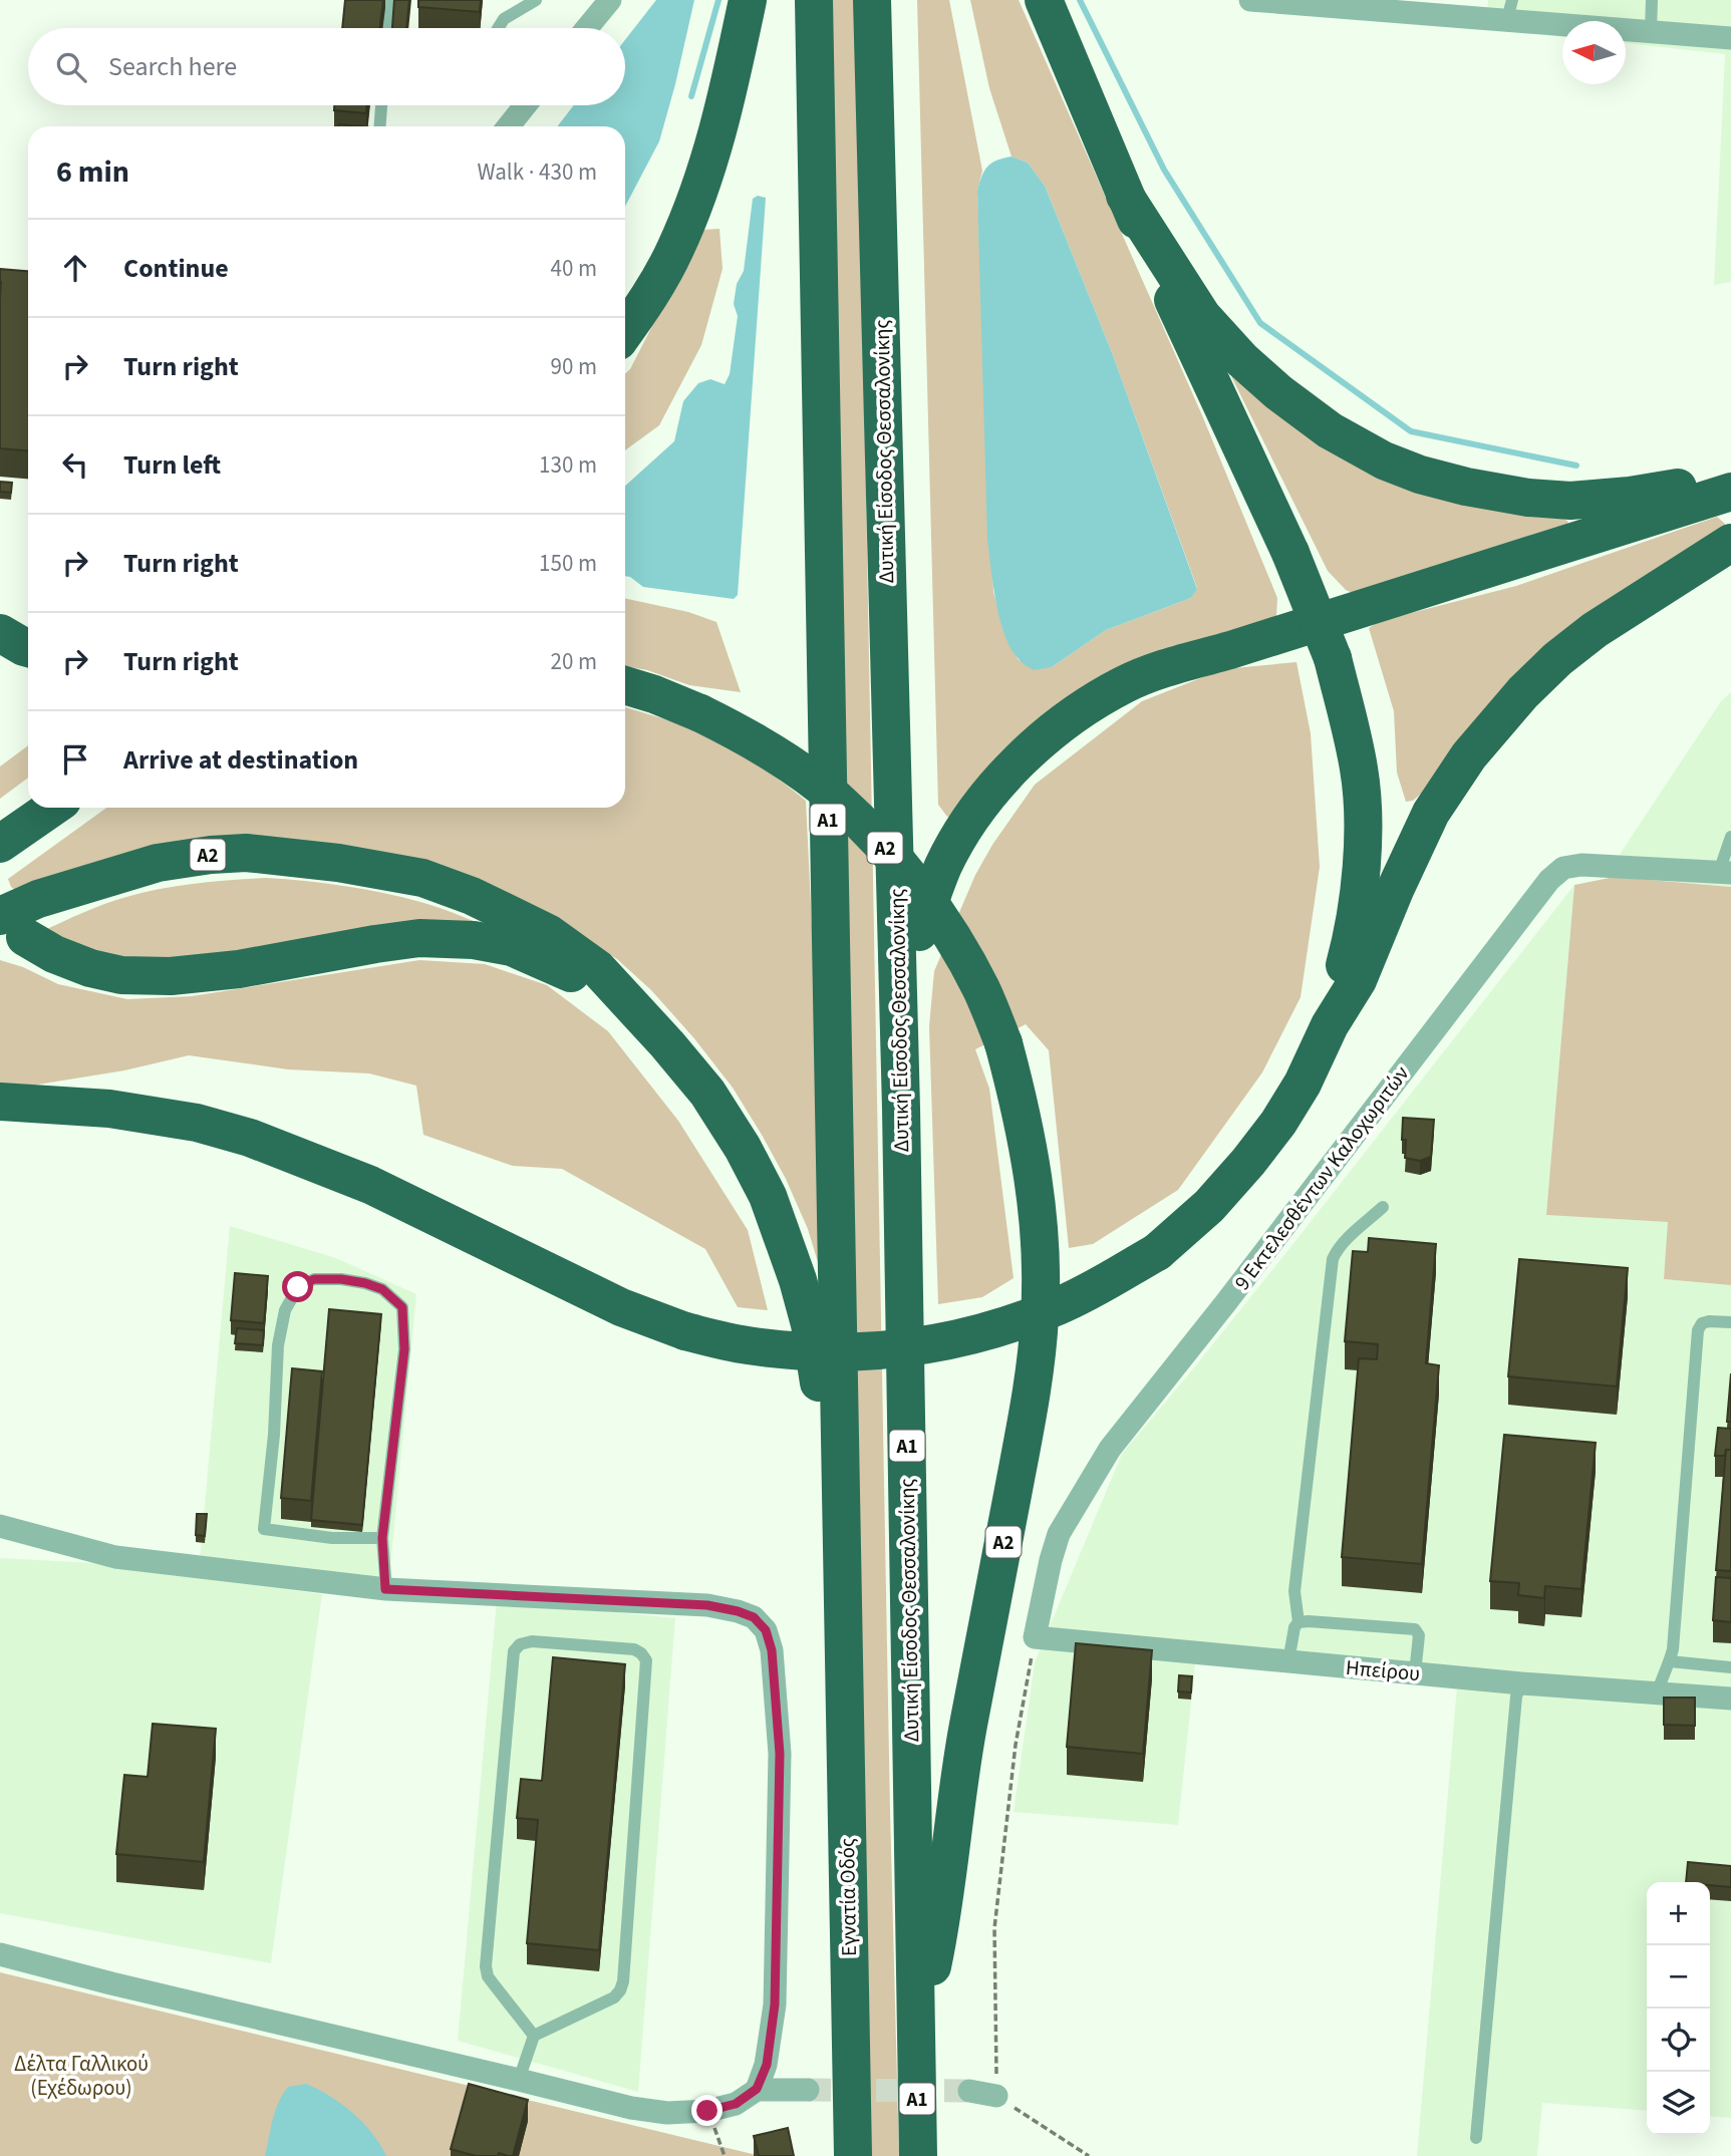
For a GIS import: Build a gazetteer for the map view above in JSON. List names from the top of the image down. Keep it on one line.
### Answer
{"streets":{"highway":["Δυτική Είσοδος Θεσσαλονίκης","Α1","Α2","Εγνατία Οδός"],"street":["9 Εκτελεσθέντων Καλοχωριτών","Ηπείρου"]},"crossings":[["Δυτική Είσοδος Θεσσαλονίκης","Α1"],["Δυτική Είσοδος Θεσσαλονίκης","Α2"],["Α1","Α2"],["Α1","Εγνατία Οδός"],["Α2","Εγνατία Οδός"],["9 Εκτελεσθέντων Καλοχωριτών","Ηπείρου"]],"parks":["Δέλτα Γαλλικού (Εχέδωρου)"],"north":"left","page":{"search":"Search here","heading":["6 min","Walk · 430 m"],"list":[["Continue","40 m"],["Turn right","90 m"],["Turn left","130 m"],["Turn right","150 m"],["Turn right","20 m"],"Arrive at destination"],"map_buttons":["+","−"]}}
